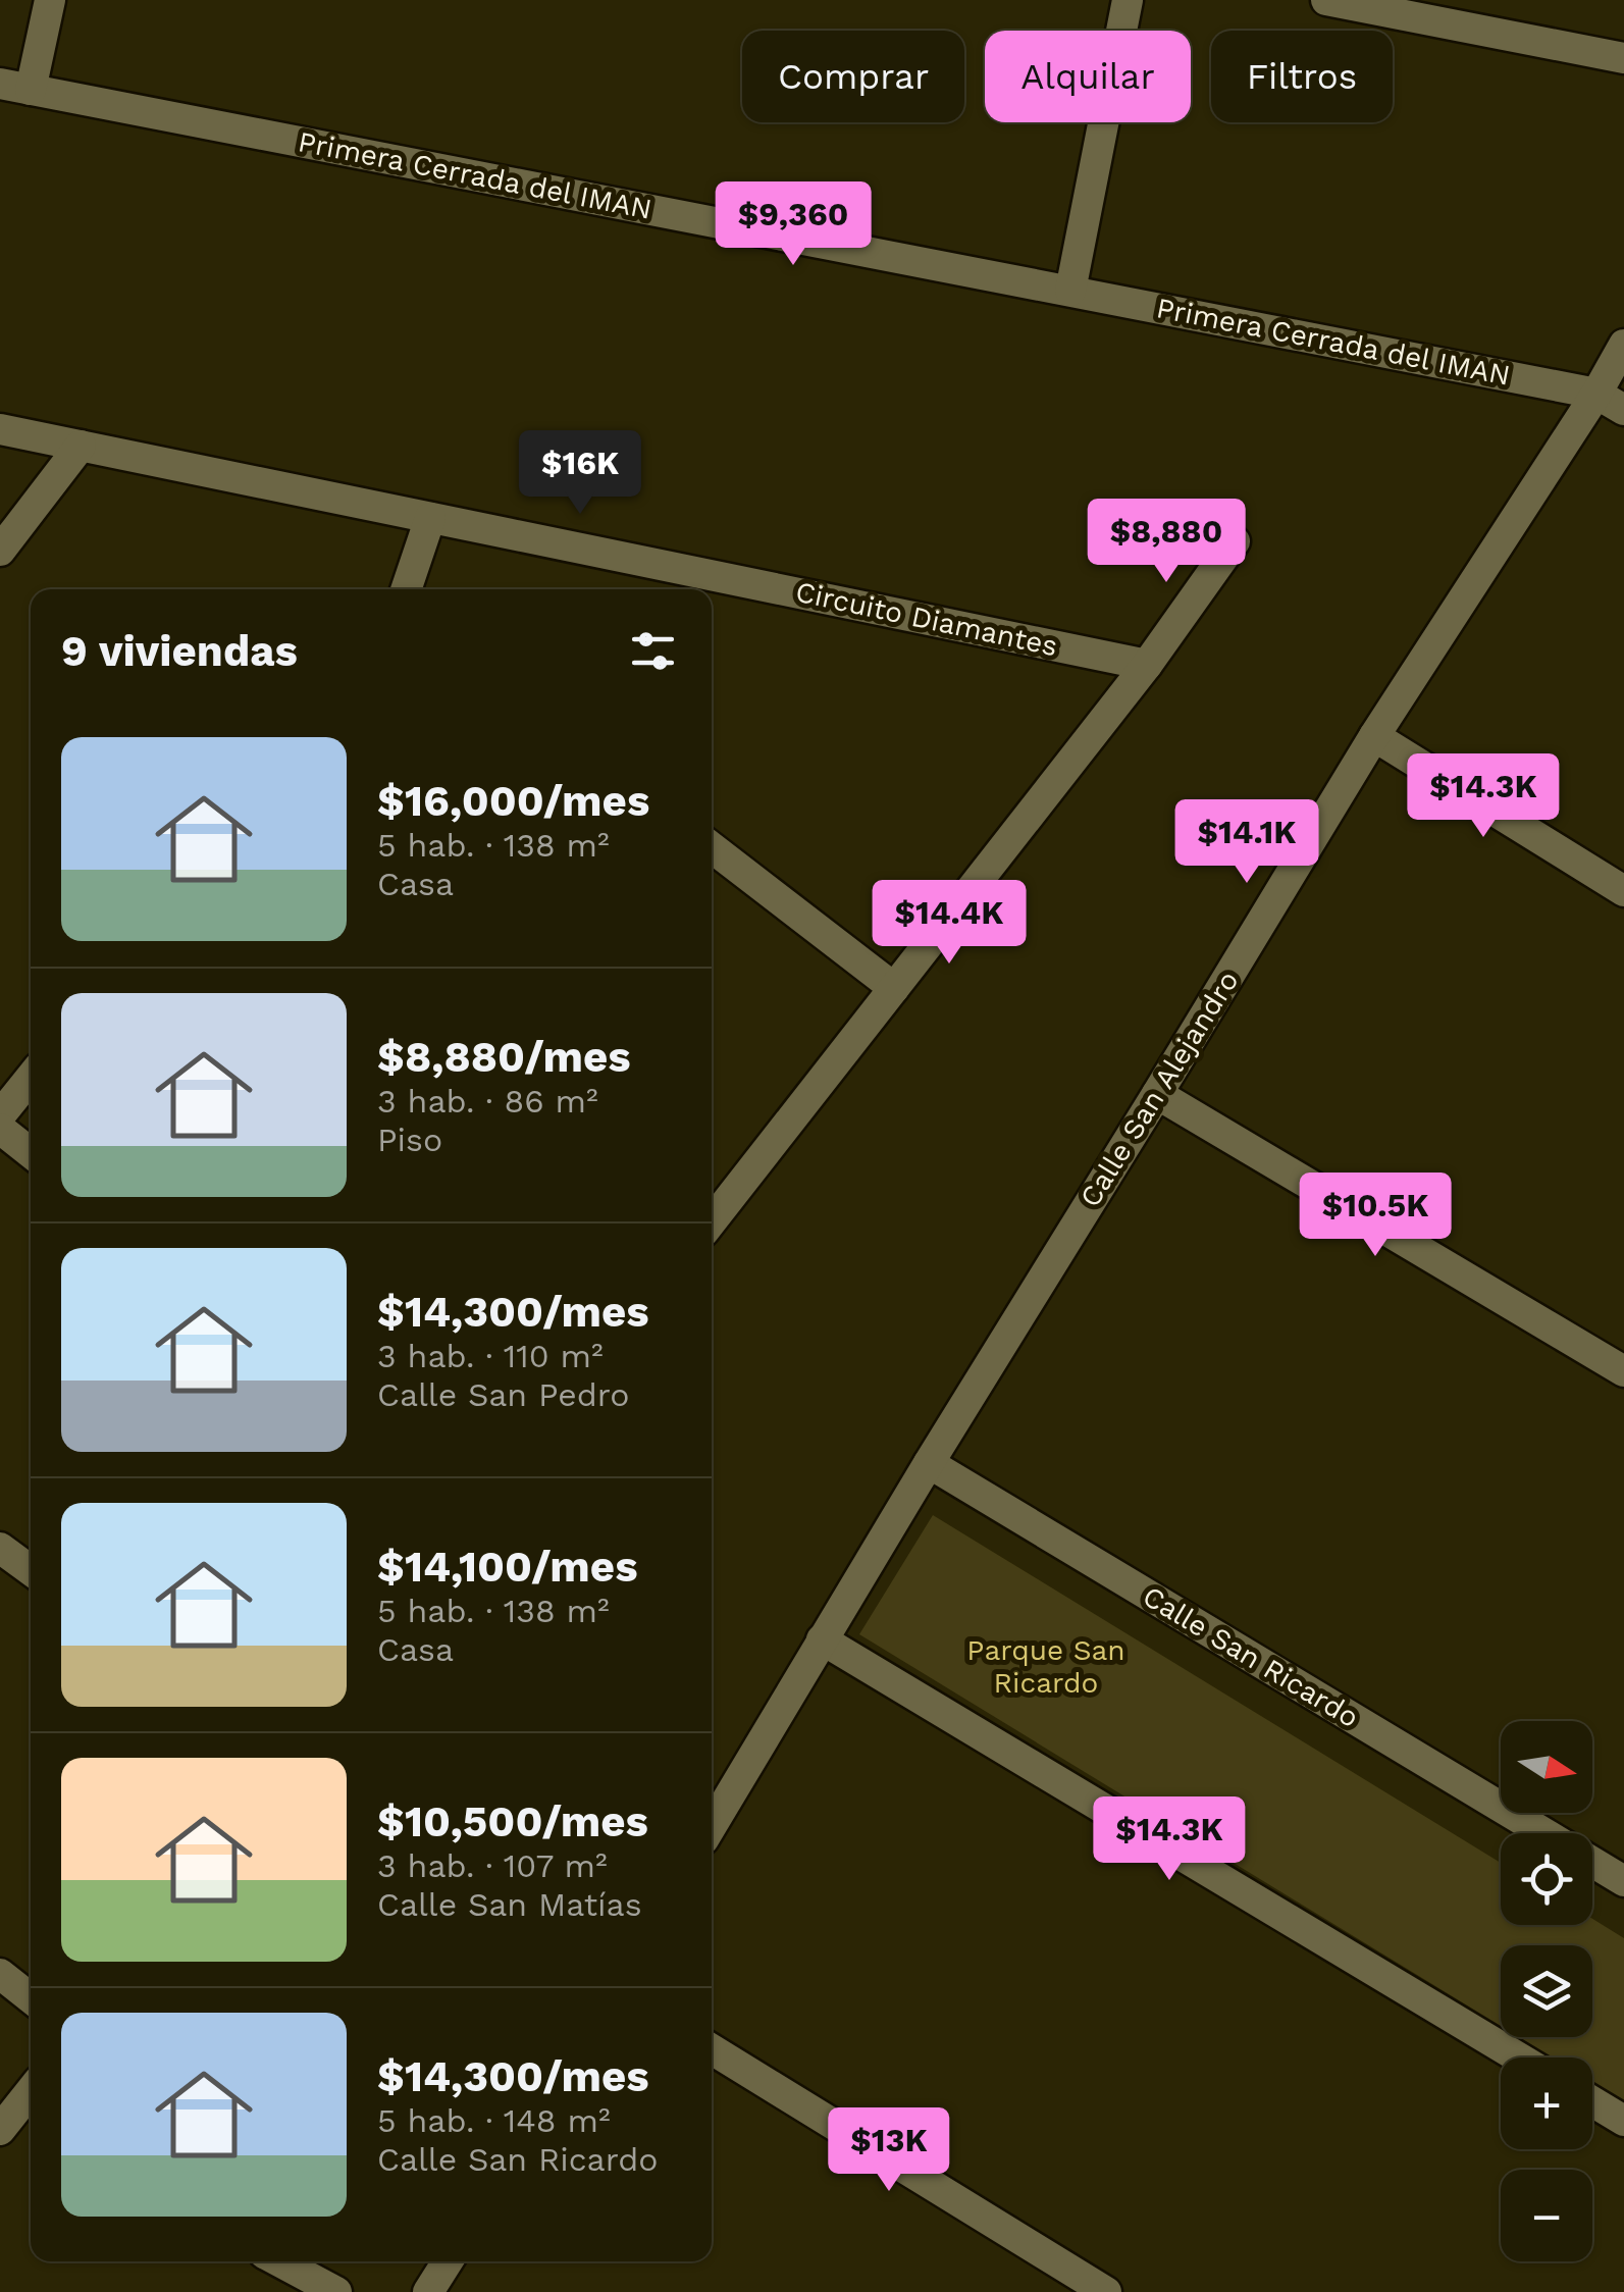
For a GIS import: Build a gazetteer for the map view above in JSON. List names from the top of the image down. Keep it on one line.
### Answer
{"streets":{"street":["Primera Cerrada del IMAN","Circuito Diamantes","Calle San Alejandro","Calle San Ricardo"]},"crossings":[["Primera Cerrada del IMAN","Calle San Alejandro"],["Calle San Alejandro","Calle San Ricardo"]],"parks":["Parque San Ricardo"],"north":"right","page":{"chip":["Comprar","Alquilar","Filtros"],"price":["$9,360","$16K","$8,880","$14.3K","$14.1K","$14.4K","$10.5K","$14.3K","$13K"],"heading":"9 viviendas","list":[{"name":"$16,000/mes","note":"5 hab. · 138 m² · Casa"},{"name":"$8,880/mes","note":"3 hab. · 86 m² · Piso"},{"name":"$14,300/mes","note":"3 hab. · 110 m² · Calle San Pedro"},{"name":"$14,100/mes","note":"5 hab. · 138 m² · Casa"},{"name":"$10,500/mes","note":"3 hab. · 107 m² · Calle San Matías"},{"name":"$14,300/mes","note":"5 hab. · 148 m² · Calle San Ricardo"}],"map_buttons":["+","−"]}}
